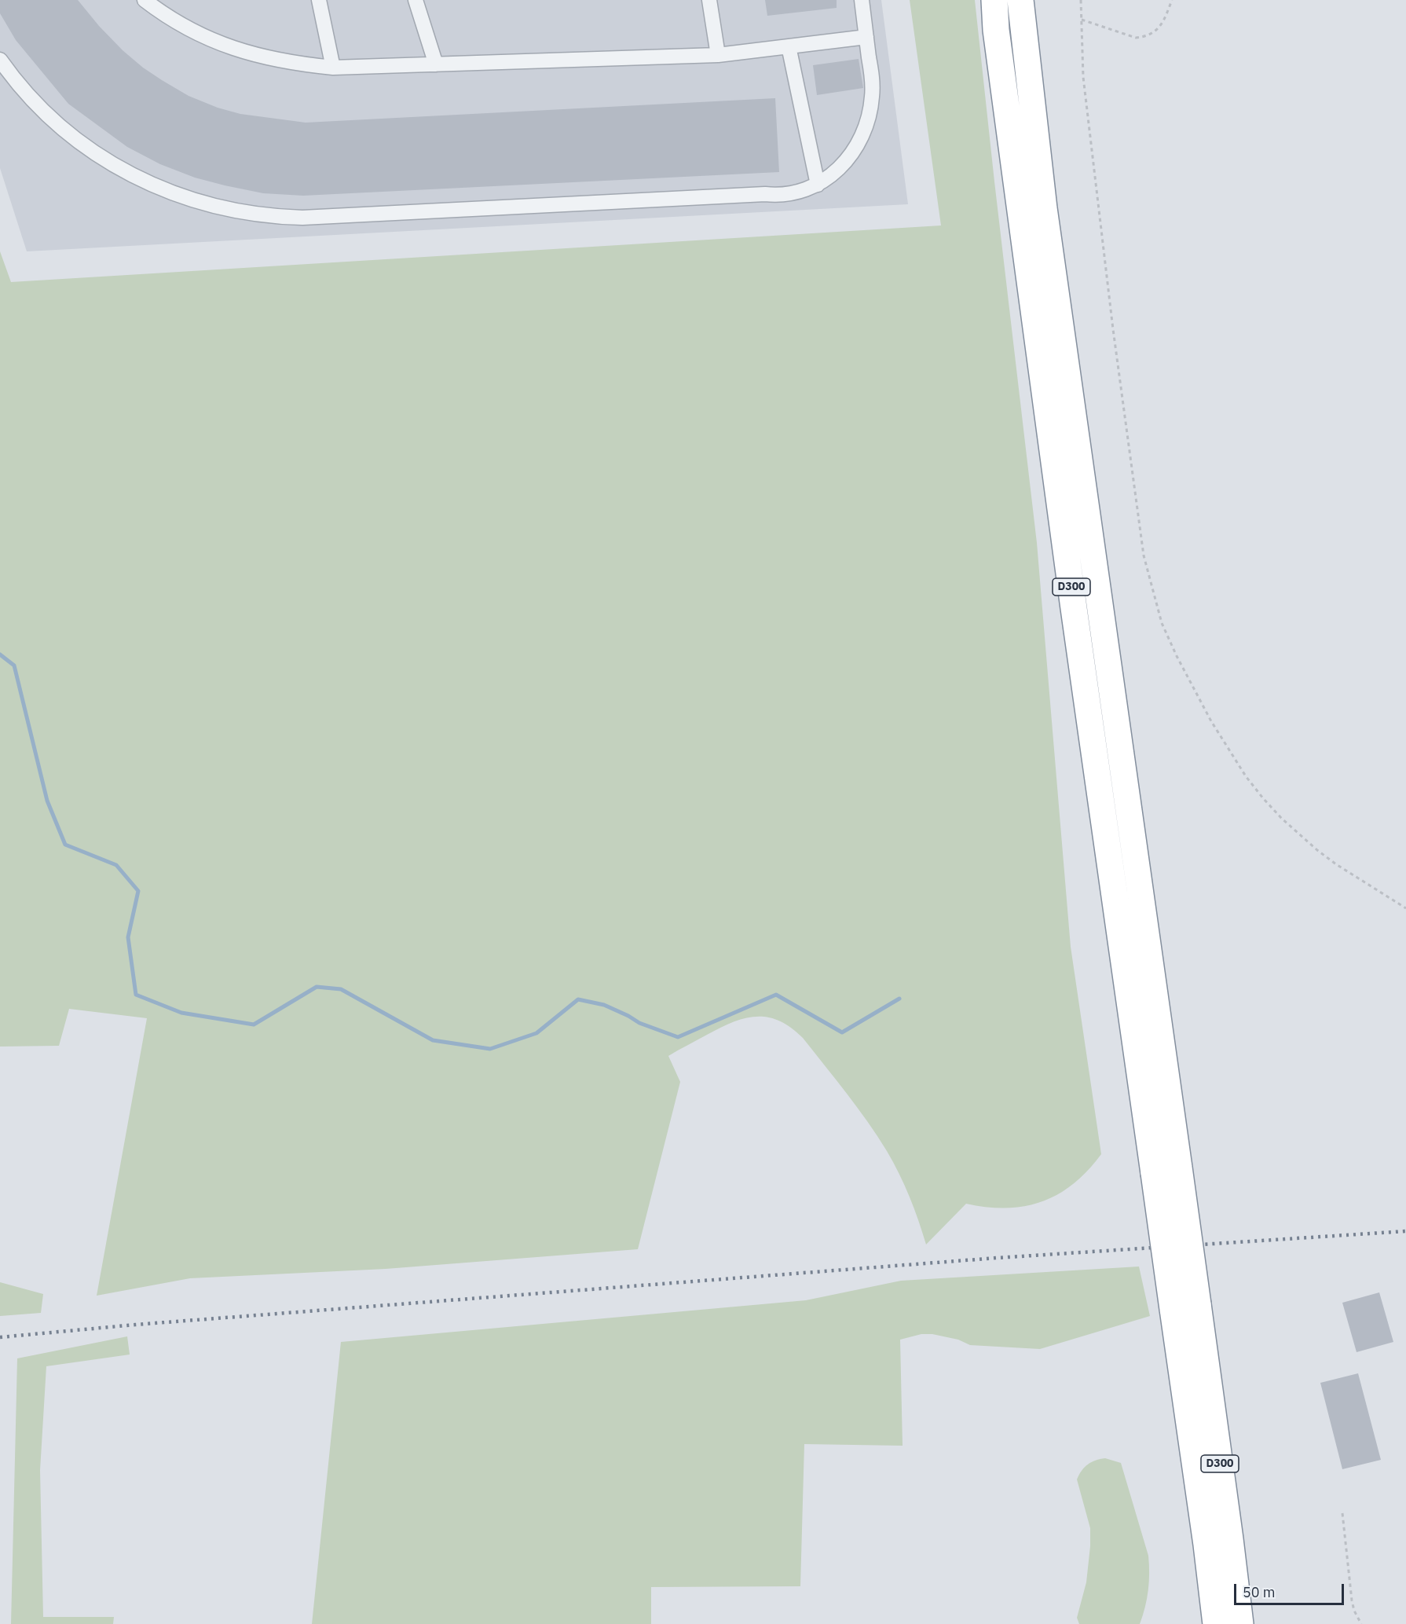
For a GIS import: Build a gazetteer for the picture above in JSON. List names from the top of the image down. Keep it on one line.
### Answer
{"streets":{"highway":["D300"]},"scale_bar":"50 m"}
